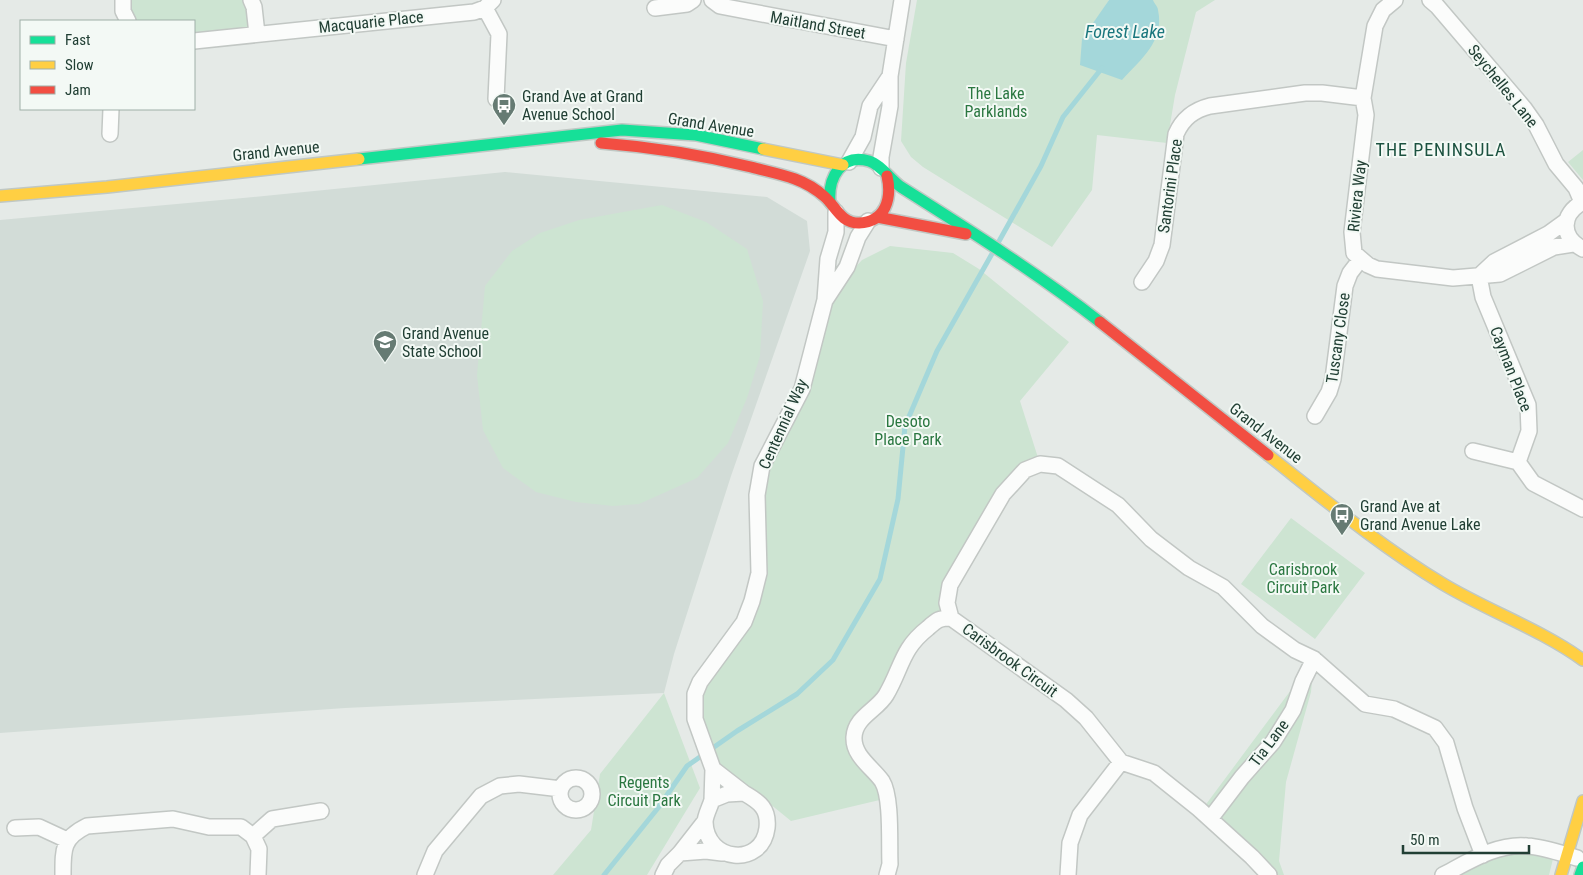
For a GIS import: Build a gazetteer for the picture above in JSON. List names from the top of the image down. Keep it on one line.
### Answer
{"streets":{"street":["Macquarie Place","Maitland Street","Seychelles Lane","Grand Avenue","Santorini Place","Riviera Way","Tuscany Close","Cayman Place","Centennial Way","Carisbrook Circuit","Tia Lane"]},"crossings":[["Grand Avenue","Centennial Way"],["Santorini Place","Riviera Way"],["Riviera Way","Tuscany Close"],["Carisbrook Circuit","Tia Lane"]],"districts":["THE PENINSULA"],"water":["Forest Lake"],"parks":["The Lake Parklands","Desoto Place Park","Carisbrook Circuit Park","Regents Circuit Park"],"places":{"bus stop":["Grand Ave at Grand Avenue School","Grand Ave at Grand Avenue Lake"],"school or university":["Grand Avenue State School"]},"legend":["Fast","Slow","Jam"],"scale_bar":"50 m"}
